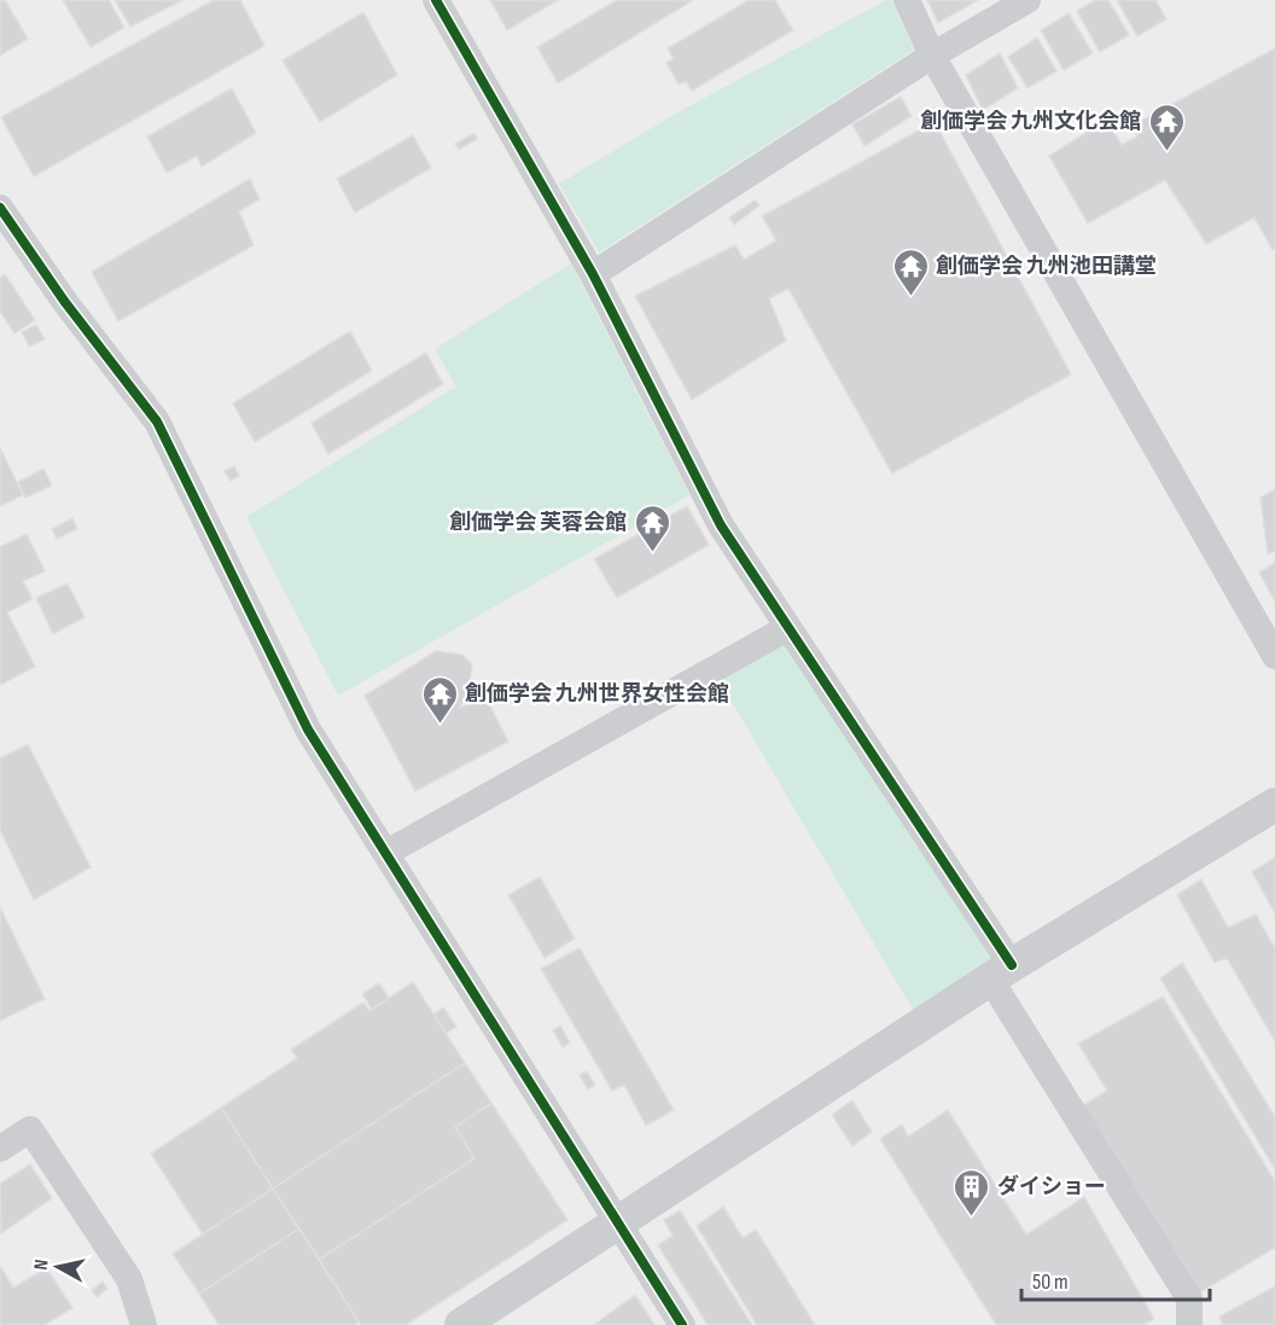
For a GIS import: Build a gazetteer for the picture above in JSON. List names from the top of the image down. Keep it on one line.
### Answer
{"places":{"temple":["創価学会 九州文化会館","創価学会 九州池田講堂","創価学会 芙蓉会館","創価学会 九州世界女性会館"],"building":["ダイショー"]},"scale_bar":"50 m","north":"left"}
